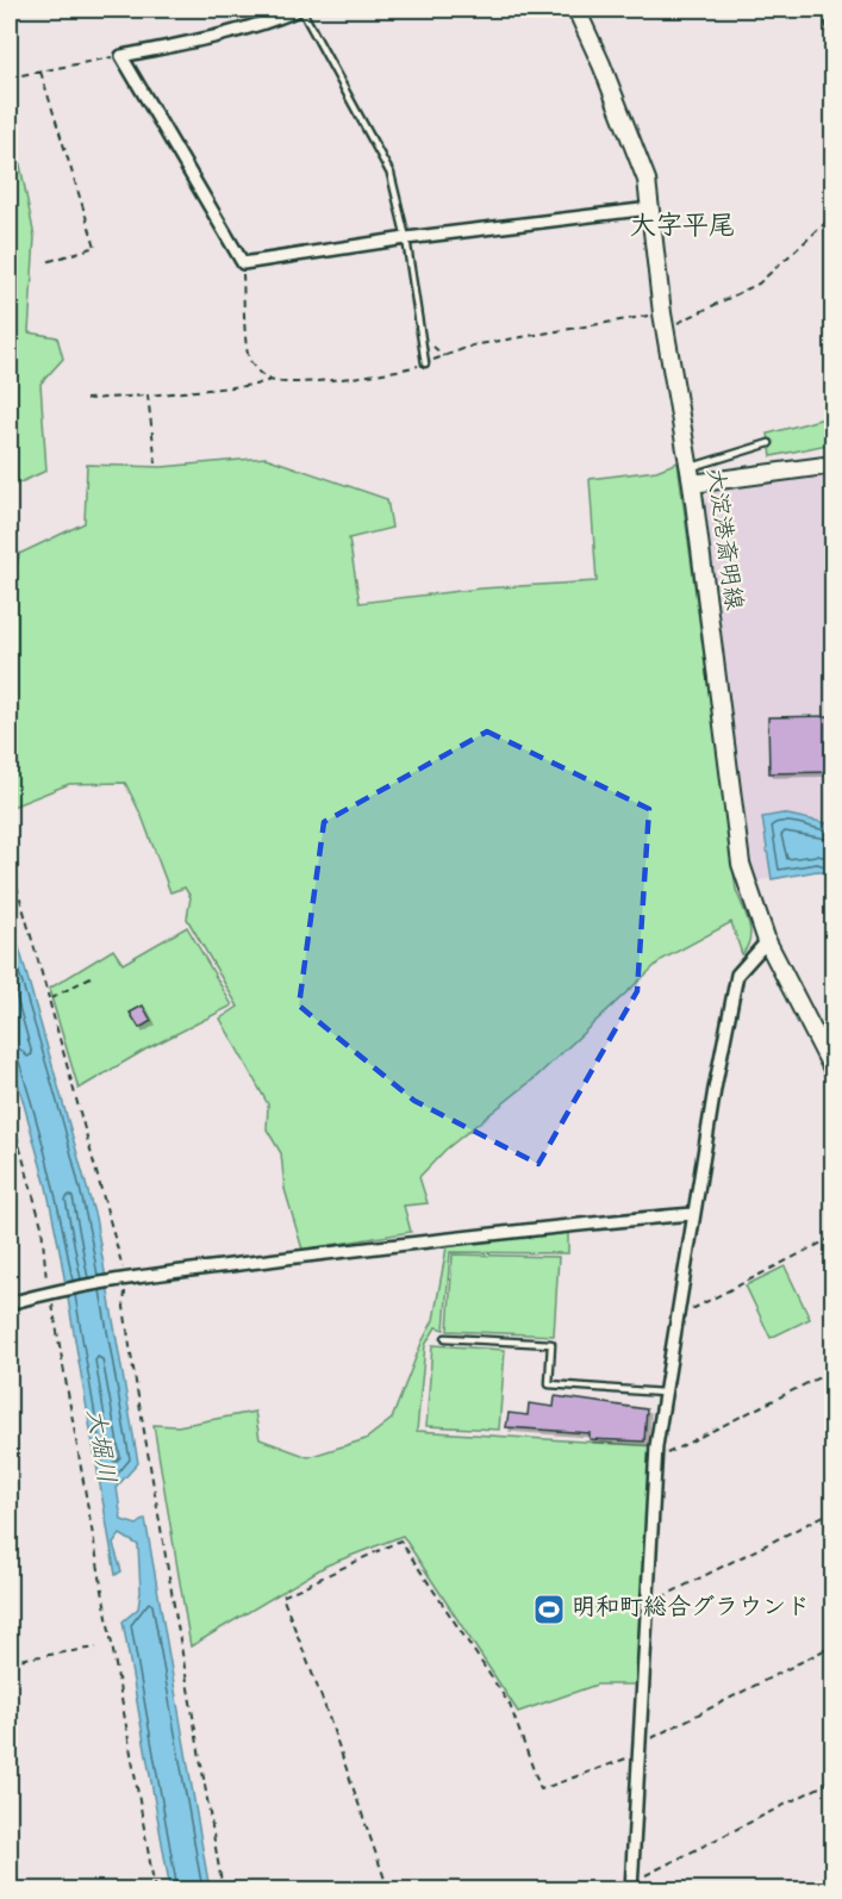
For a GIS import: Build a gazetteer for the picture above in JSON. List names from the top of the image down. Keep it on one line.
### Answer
{"streets":{"main road":["大淀港斎明線"]},"districts":["大字平尾"],"water":["大堀川"],"places":{"sports":["明和町総合グラウンド"]}}
